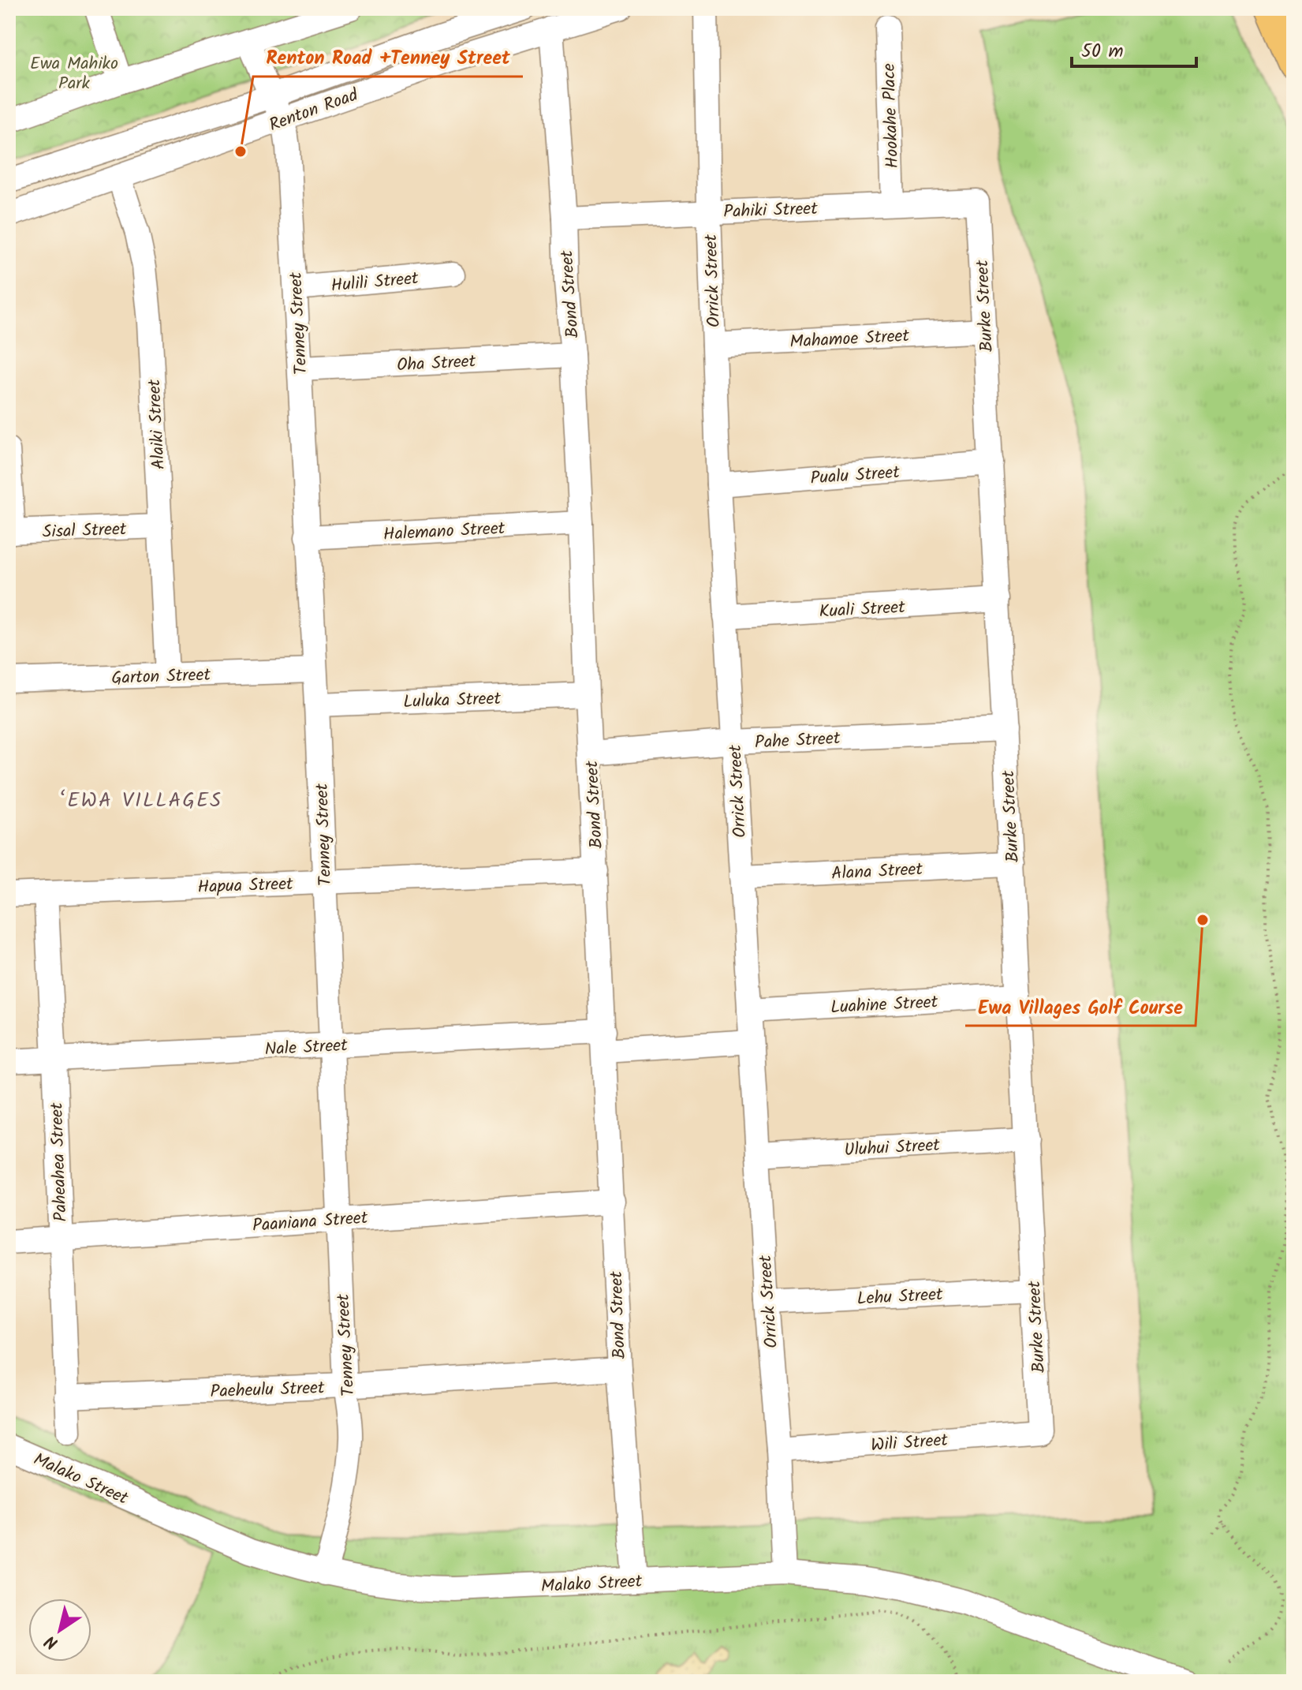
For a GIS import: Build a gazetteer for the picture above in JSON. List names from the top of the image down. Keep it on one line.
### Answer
{"streets":{"street":["Renton Road","Hookahe Place","Pahiki Street","Hulili Street","Orrick Street","Bond Street","Burke Street","Tenney Street","Mahamoe Street","Oha Street","Alaiki Street","Pualu Street","Sisal Street","Halemano Street","Kuali Street","Garton Street","Luluka Street","Pahe Street","Alana Street","Hapua Street","Luahine Street","Nale Street","Uluhui Street","Paheahea Street","Paaniana Street","Lehu Street","Paeheulu Street","Wili Street","Malako Street"]},"crossings":[["Renton Road","Bond Street"],["Renton Road","Tenney Street"],["Renton Road","Alaiki Street"],["Hookahe Place","Pahiki Street"],["Pahiki Street","Orrick Street"],["Pahiki Street","Bond Street"],["Pahiki Street","Burke Street"],["Hulili Street","Tenney Street"],["Orrick Street","Mahamoe Street"],["Orrick Street","Pualu Street"],["Orrick Street","Kuali Street"],["Orrick Street","Pahe Street"],["Orrick Street","Alana Street"],["Orrick Street","Luahine Street"],["Orrick Street","Nale Street"],["Orrick Street","Uluhui Street"],["Orrick Street","Lehu Street"],["Orrick Street","Wili Street"],["Orrick Street","Malako Street"],["Bond Street","Oha Street"],["Bond Street","Halemano Street"],["Bond Street","Luluka Street"],["Bond Street","Pahe Street"],["Bond Street","Hapua Street"],["Bond Street","Nale Street"],["Bond Street","Paaniana Street"],["Bond Street","Paeheulu Street"],["Bond Street","Malako Street"],["Burke Street","Mahamoe Street"],["Burke Street","Pualu Street"],["Burke Street","Kuali Street"],["Burke Street","Pahe Street"],["Burke Street","Alana Street"],["Burke Street","Luahine Street"],["Burke Street","Uluhui Street"],["Burke Street","Lehu Street"],["Burke Street","Wili Street"],["Tenney Street","Oha Street"],["Tenney Street","Halemano Street"],["Tenney Street","Garton Street"],["Tenney Street","Luluka Street"],["Tenney Street","Hapua Street"],["Tenney Street","Nale Street"],["Tenney Street","Paaniana Street"],["Tenney Street","Paeheulu Street"],["Tenney Street","Malako Street"],["Alaiki Street","Sisal Street"],["Alaiki Street","Garton Street"],["Hapua Street","Paheahea Street"],["Nale Street","Paheahea Street"],["Paheahea Street","Paaniana Street"],["Paheahea Street","Paeheulu Street"]],"districts":["‘EWA VILLAGES"],"parks":["Ewa Mahiko Park"],"places":["Renton Road +Tenney Street","Ewa Villages Golf Course"],"scale_bar":"50 m","north":"bottom left"}
